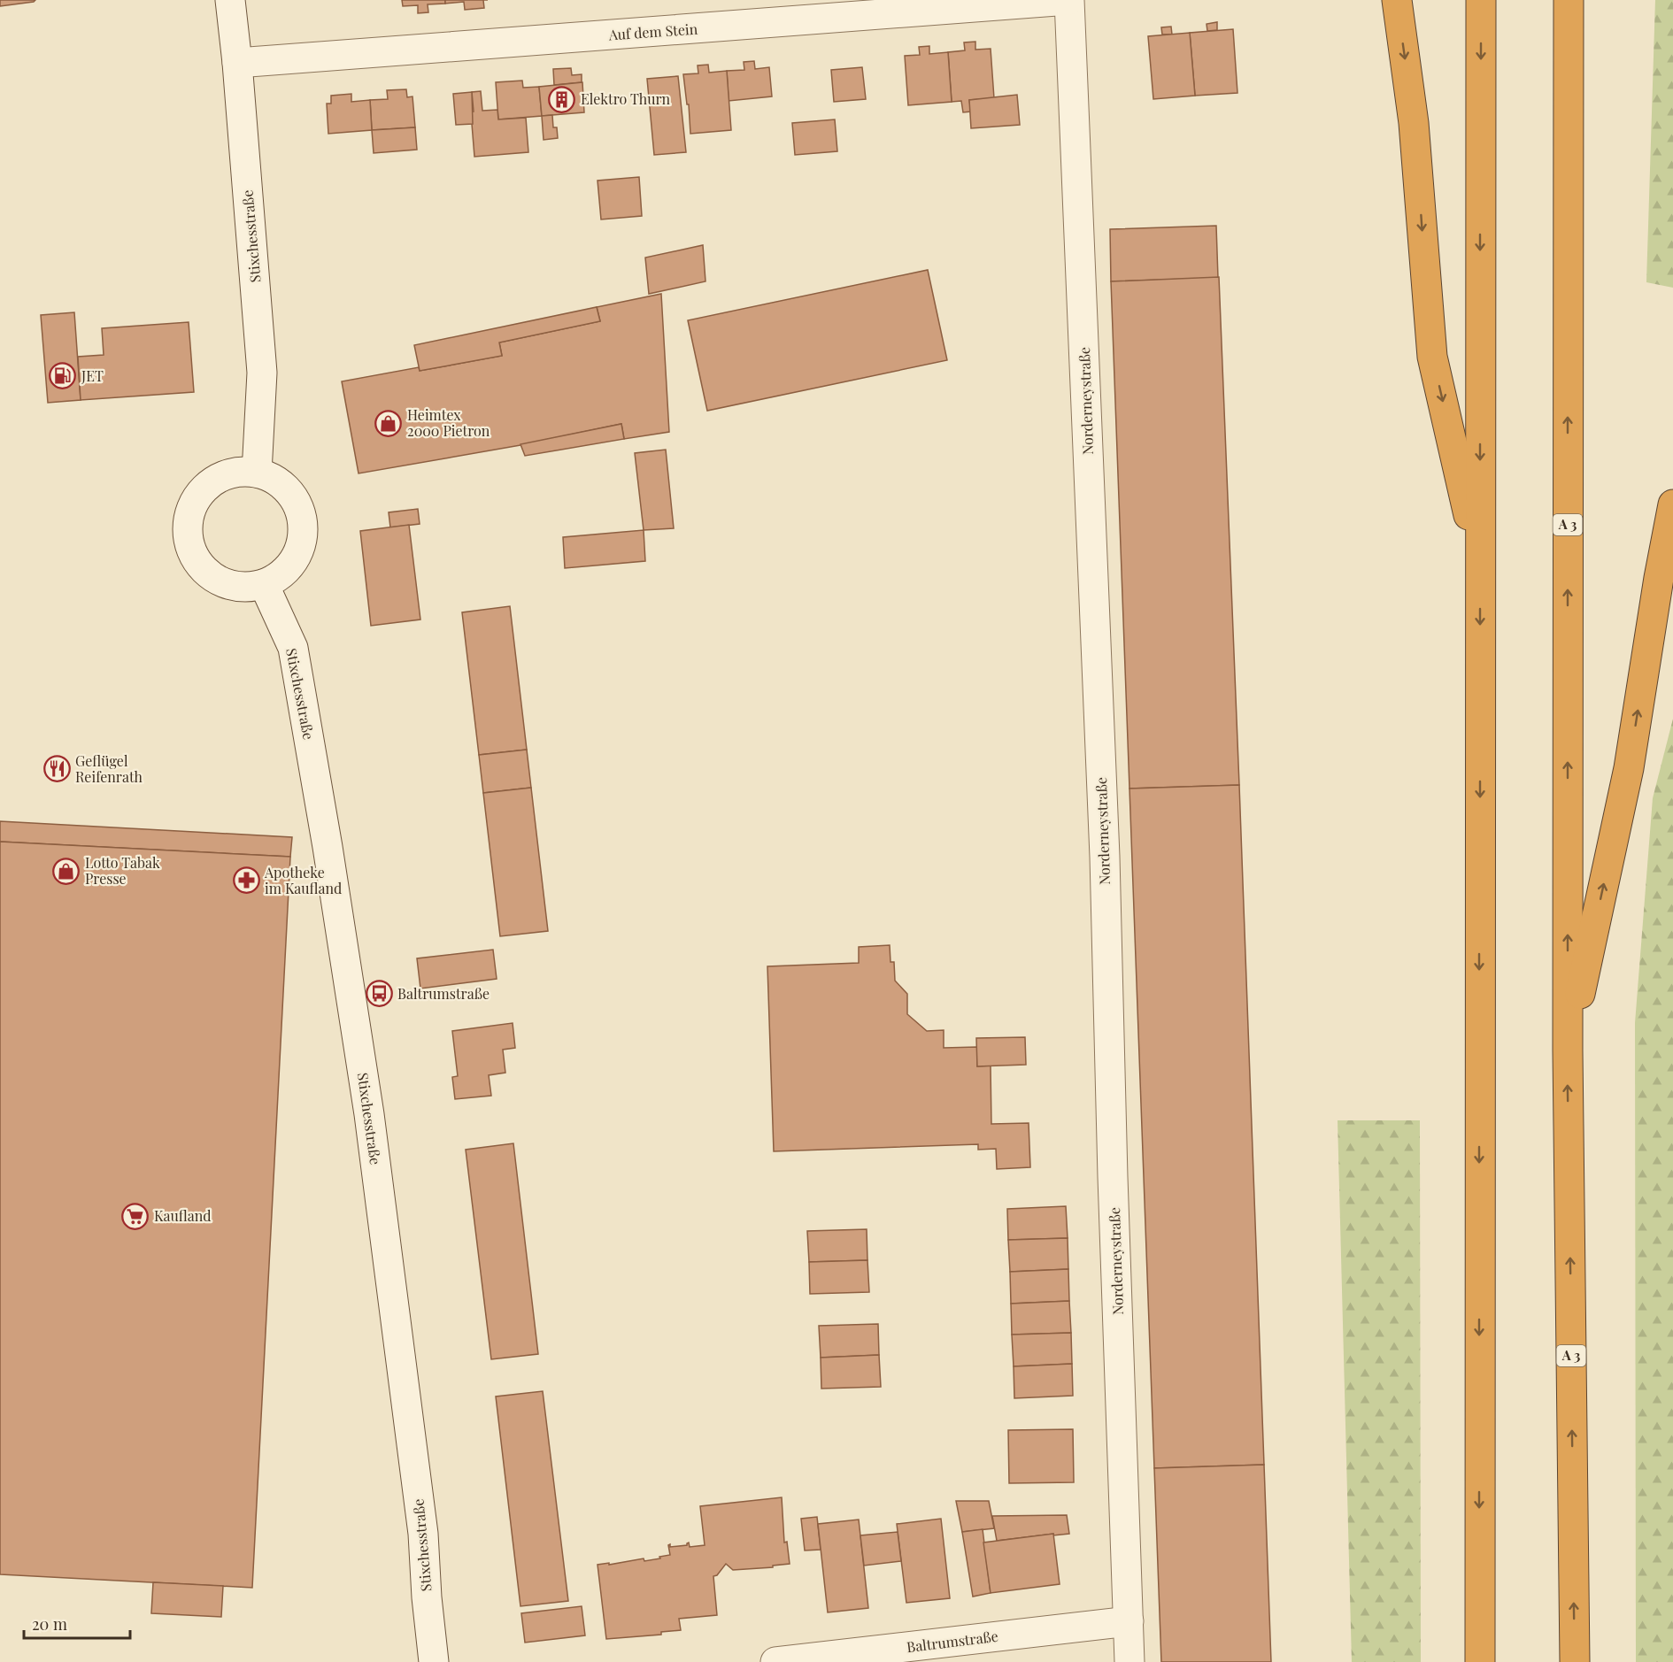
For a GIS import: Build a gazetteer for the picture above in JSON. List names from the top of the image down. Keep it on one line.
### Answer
{"streets":{"highway":["A 3"],"street":["Auf dem Stein","Stixchesstraße","Norderneystraße","Baltrumstraße"]},"crossings":[["Auf dem Stein","Stixchesstraße"],["Auf dem Stein","Norderneystraße"],["Norderneystraße","Baltrumstraße"]],"places":{"building":["Elektro Thurn"],"fuel station":["JET"],"shop":["Heimtex 2000 Pietron","Lotto Tabak Presse"],"restaurant":["Geflügel Reifenrath"],"pharmacy":["Apotheke im Kaufland"],"bus stop":["Baltrumstraße"],"supermarket":["Kaufland"]},"scale_bar":"20 m"}
